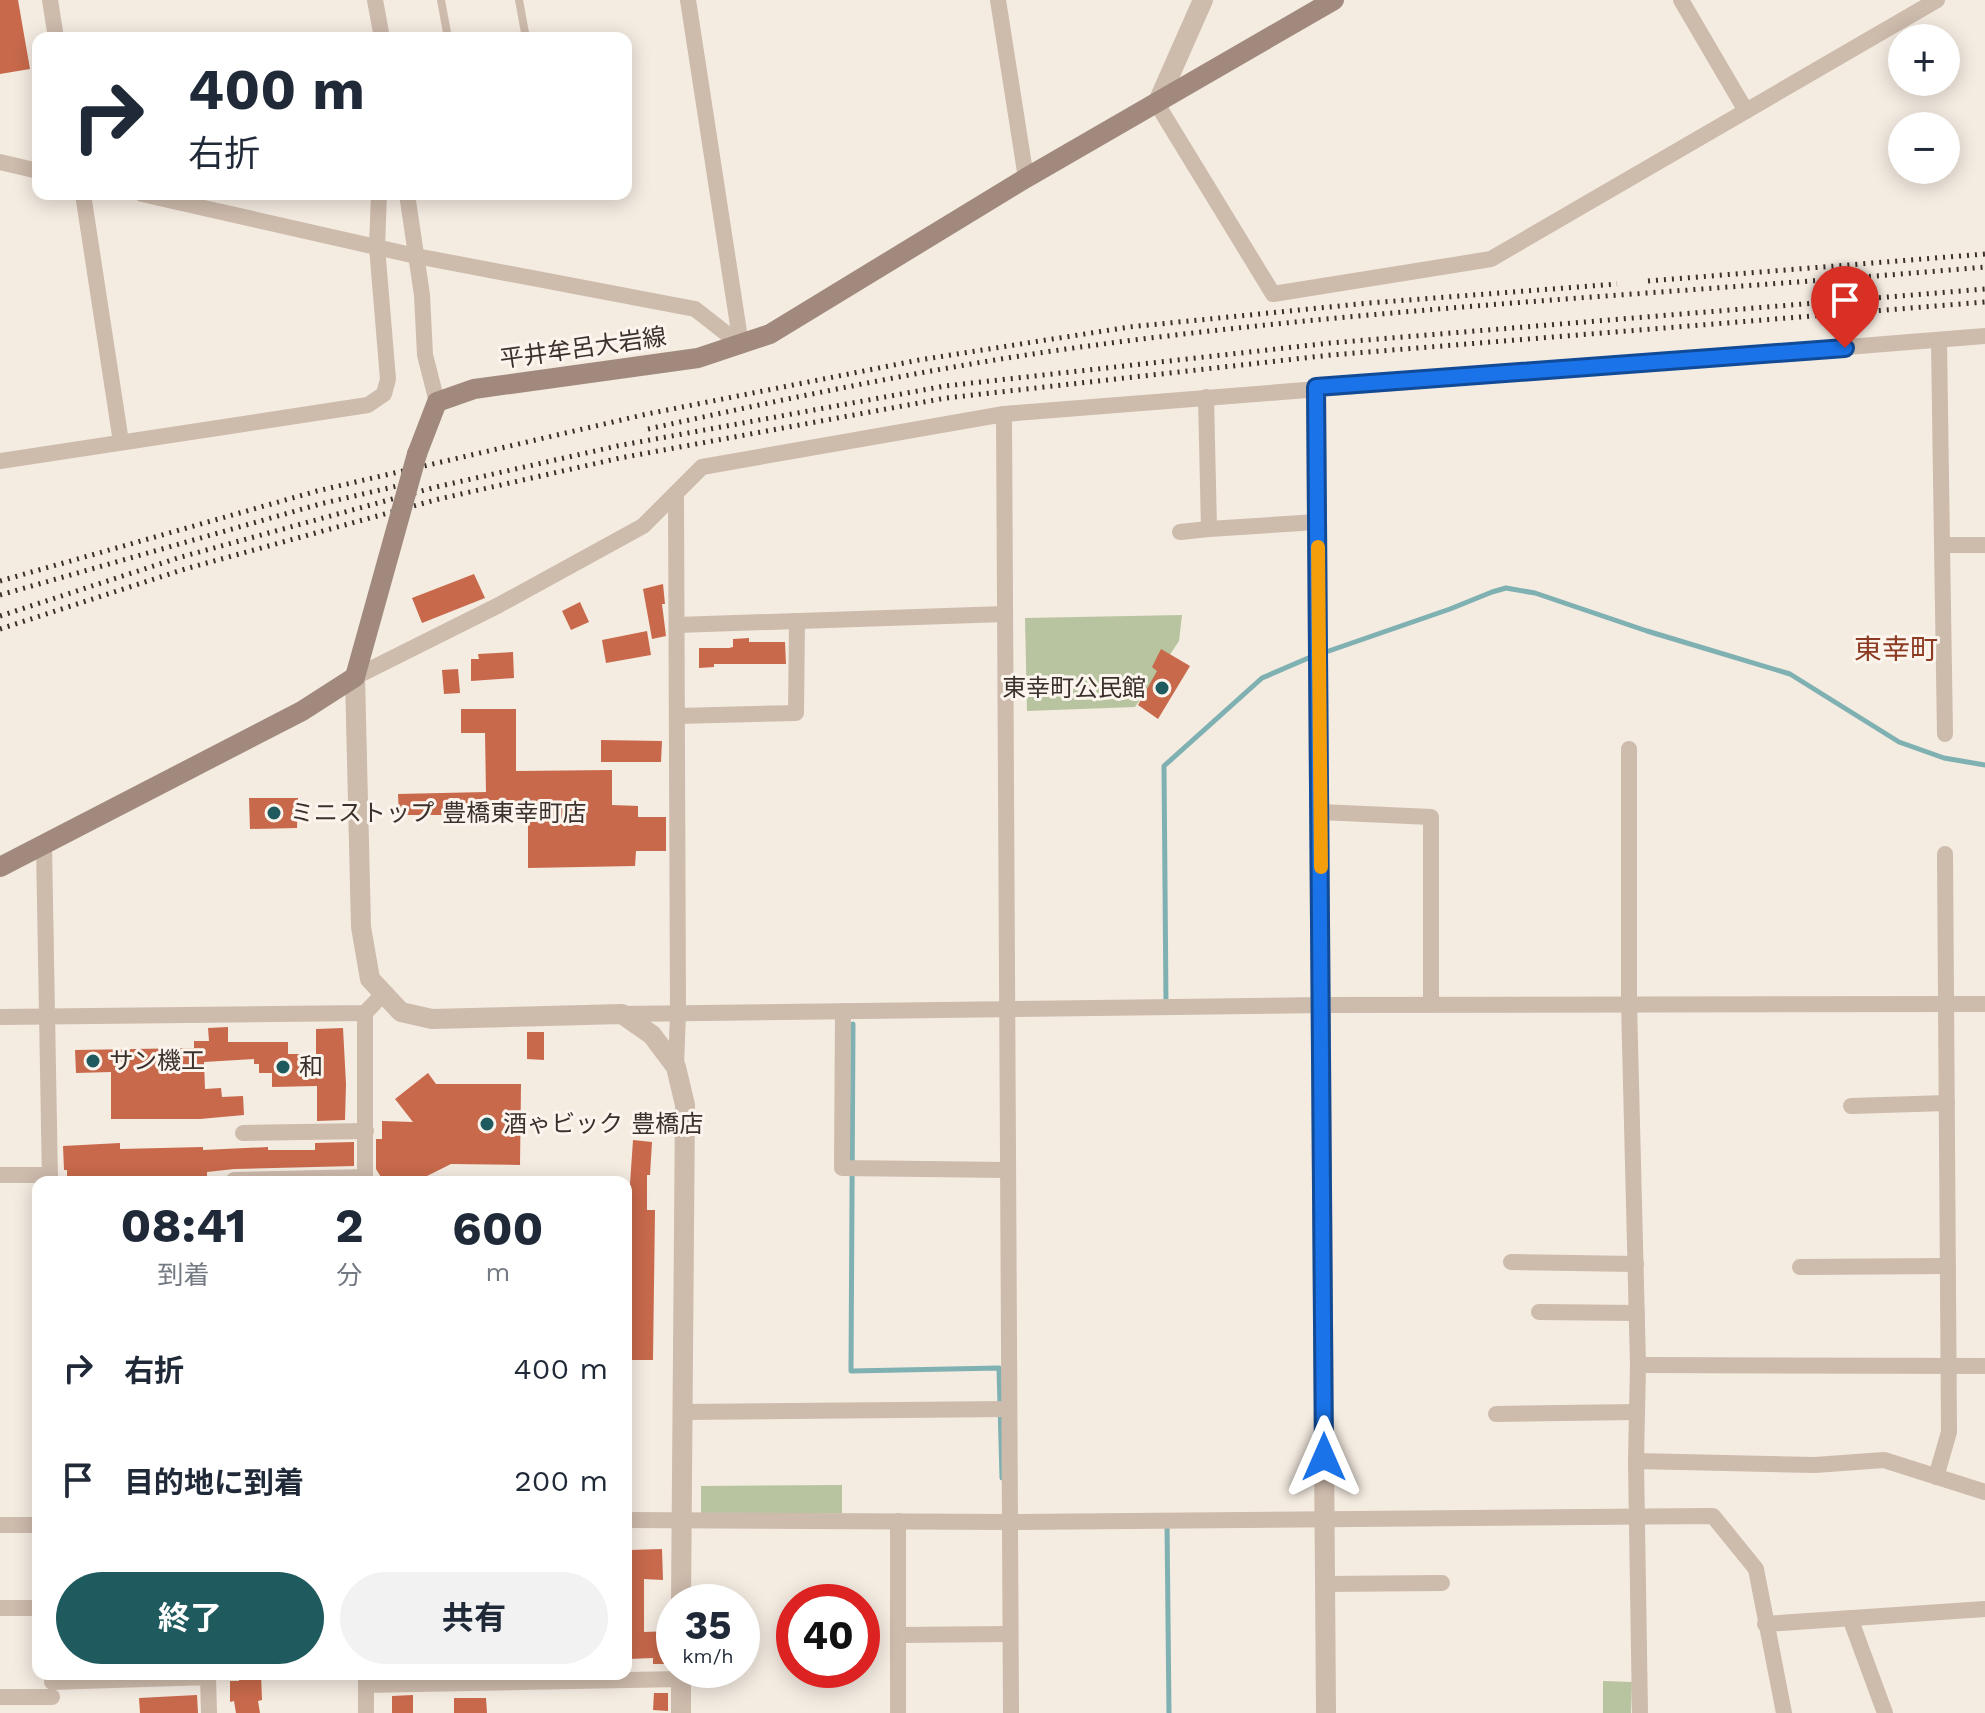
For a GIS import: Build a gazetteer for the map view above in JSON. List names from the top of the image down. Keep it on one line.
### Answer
{"streets":{"main road":["平井牟呂大岩線"]},"districts":["東幸町"],"places":["東幸町公民館","ミニストップ 豊橋東幸町店","サン機工","和","酒ゃビック 豊橋店"],"page":{"map_buttons":["+","−"],"turn":["400 m","右折"],"eta":["08:41","到着","2","分","600","m"],"list":[{"name":"右折","value":"400 m"},{"name":"目的地に到着","value":"200 m"}],"buttons":["終了","共有"],"speed":"35 km/h","limit":"40"}}
